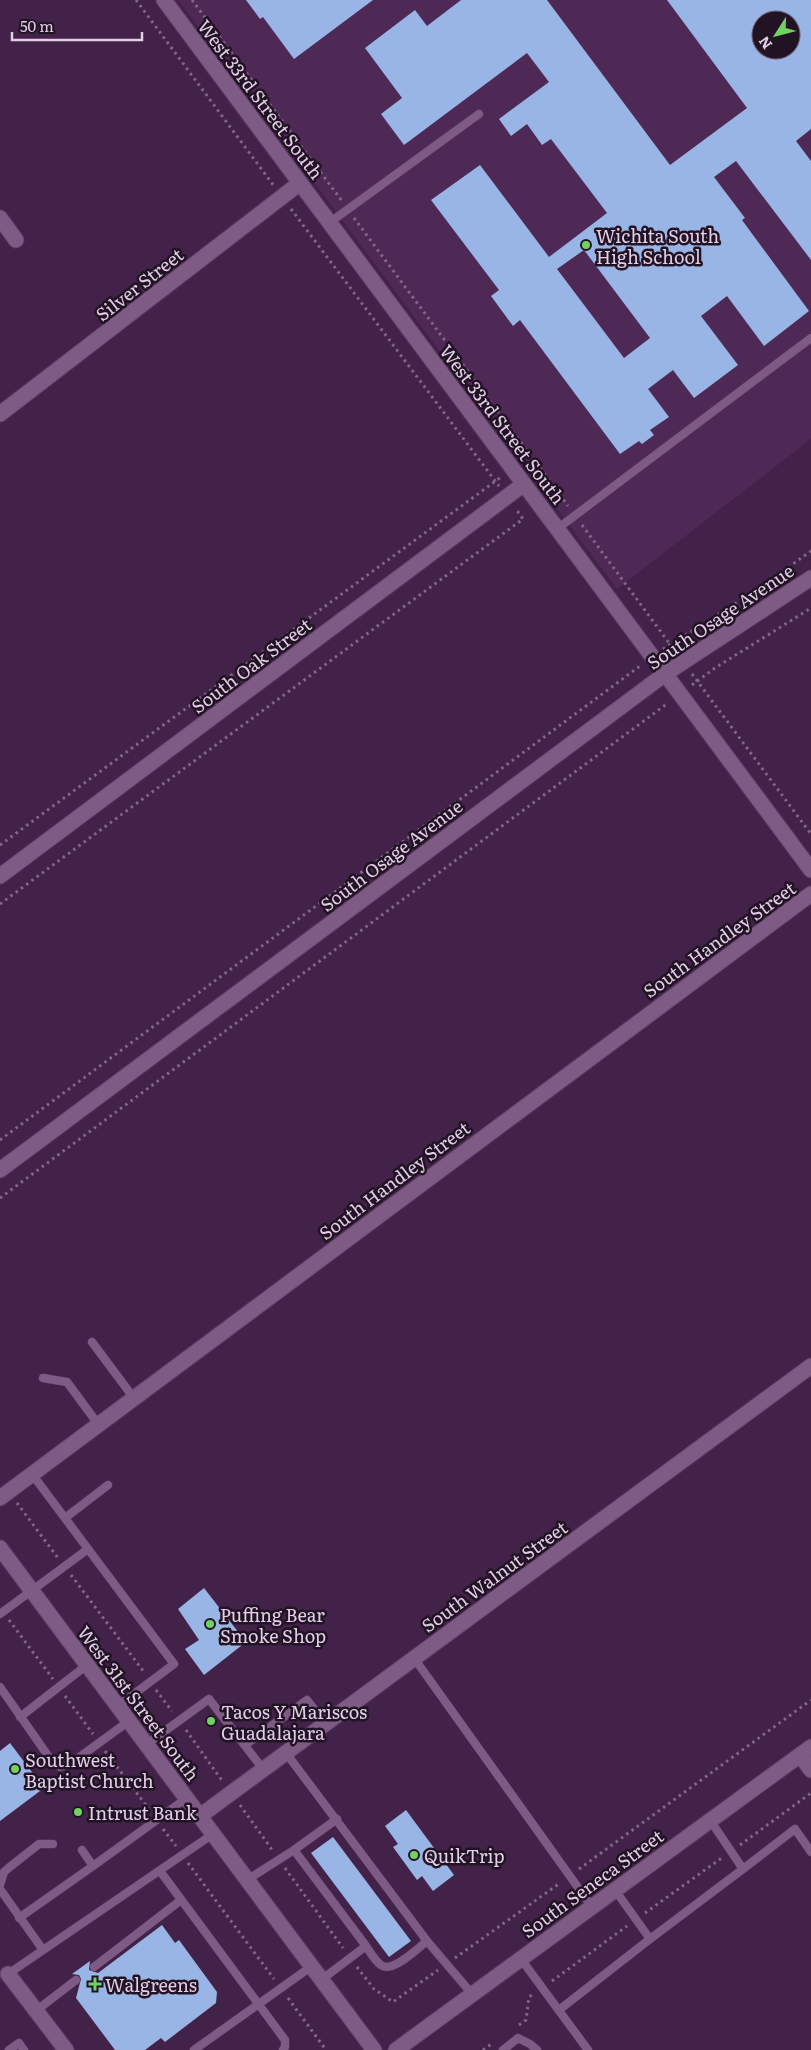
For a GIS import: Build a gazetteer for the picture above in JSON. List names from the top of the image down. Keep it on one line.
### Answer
{"streets":{"street":["West 33rd Street South","Silver Street","South Osage Avenue","South Oak Street","South Handley Street","South Walnut Street","West 31st Street South","South Seneca Street"]},"crossings":[["West 33rd Street South","Silver Street"],["West 33rd Street South","South Osage Avenue"],["West 33rd Street South","South Oak Street"],["South Walnut Street","West 31st Street South"]],"places":{"other":["Wichita South High School","Puffing Bear Smoke Shop","Tacos Y Mariscos Guadalajara","Southwest Baptist Church","Intrust Bank","QuikTrip"],"health":["Walgreens"]},"scale_bar":"50 m","north":"bottom left"}
